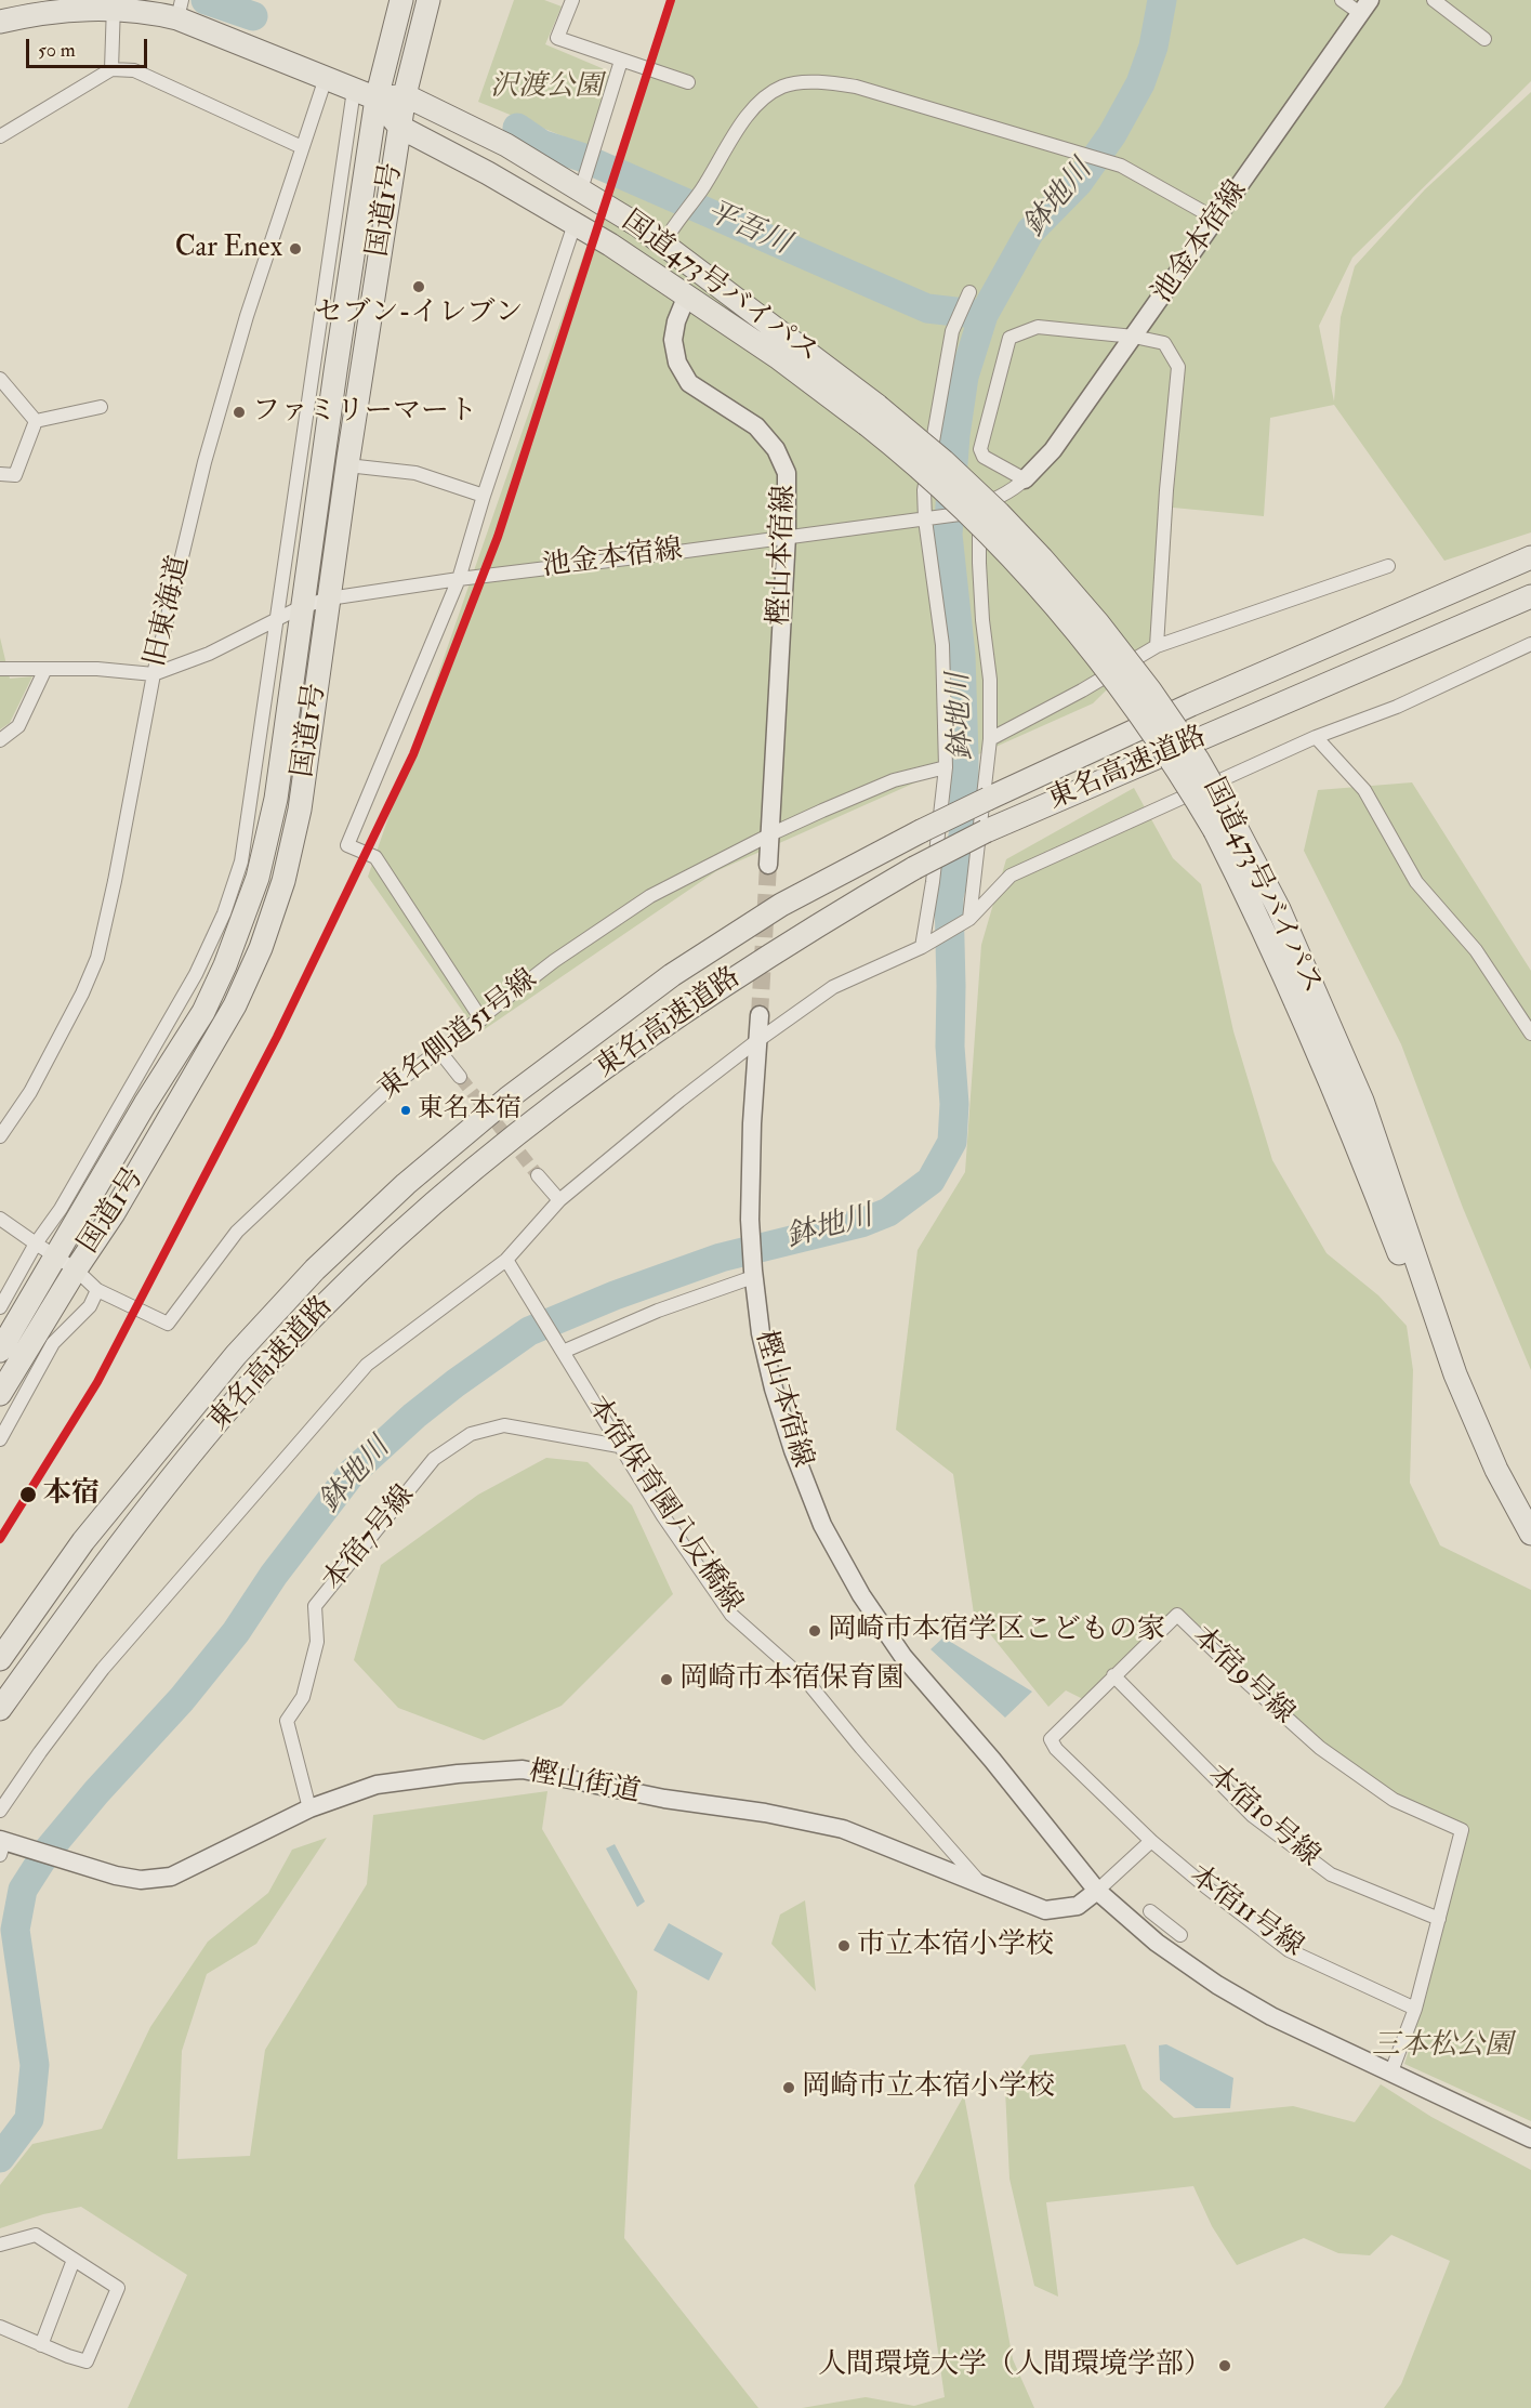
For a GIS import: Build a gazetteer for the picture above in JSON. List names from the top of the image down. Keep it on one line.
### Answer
{"streets":{"highway":["国道1号","国道473号バイパス","東名高速道路"],"street":["池金本宿線","樫山本宿線","旧東海道","東名側道51号線","本宿保育園八反橋線","本宿7号線","本宿9号線","樫山街道","本宿10号線","本宿11号線"]},"crossings":[["国道1号","池金本宿線"],["国道1号","国道473号バイパス"],["池金本宿線","樫山本宿線"],["池金本宿線","旧東海道"],["国道473号バイパス","樫山本宿線"],["樫山本宿線","東名側道51号線"],["樫山本宿線","樫山街道"],["本宿保育園八反橋線","本宿7号線"],["本宿保育園八反橋線","樫山街道"],["本宿7号線","樫山街道"],["本宿9号線","本宿10号線"],["本宿9号線","本宿11号線"]],"water":["鉢地川","平吾川"],"parks":["沢渡公園","三本松公園"],"places":["Car Enex","セブン-イレブン","ファミリーマート","東名本宿","本宿","岡崎市本宿学区こどもの家","岡崎市本宿保育園","市立本宿小学校","岡崎市立本宿小学校","人間環境大学（人間環境学部）"],"scale_bar":"50 m"}
